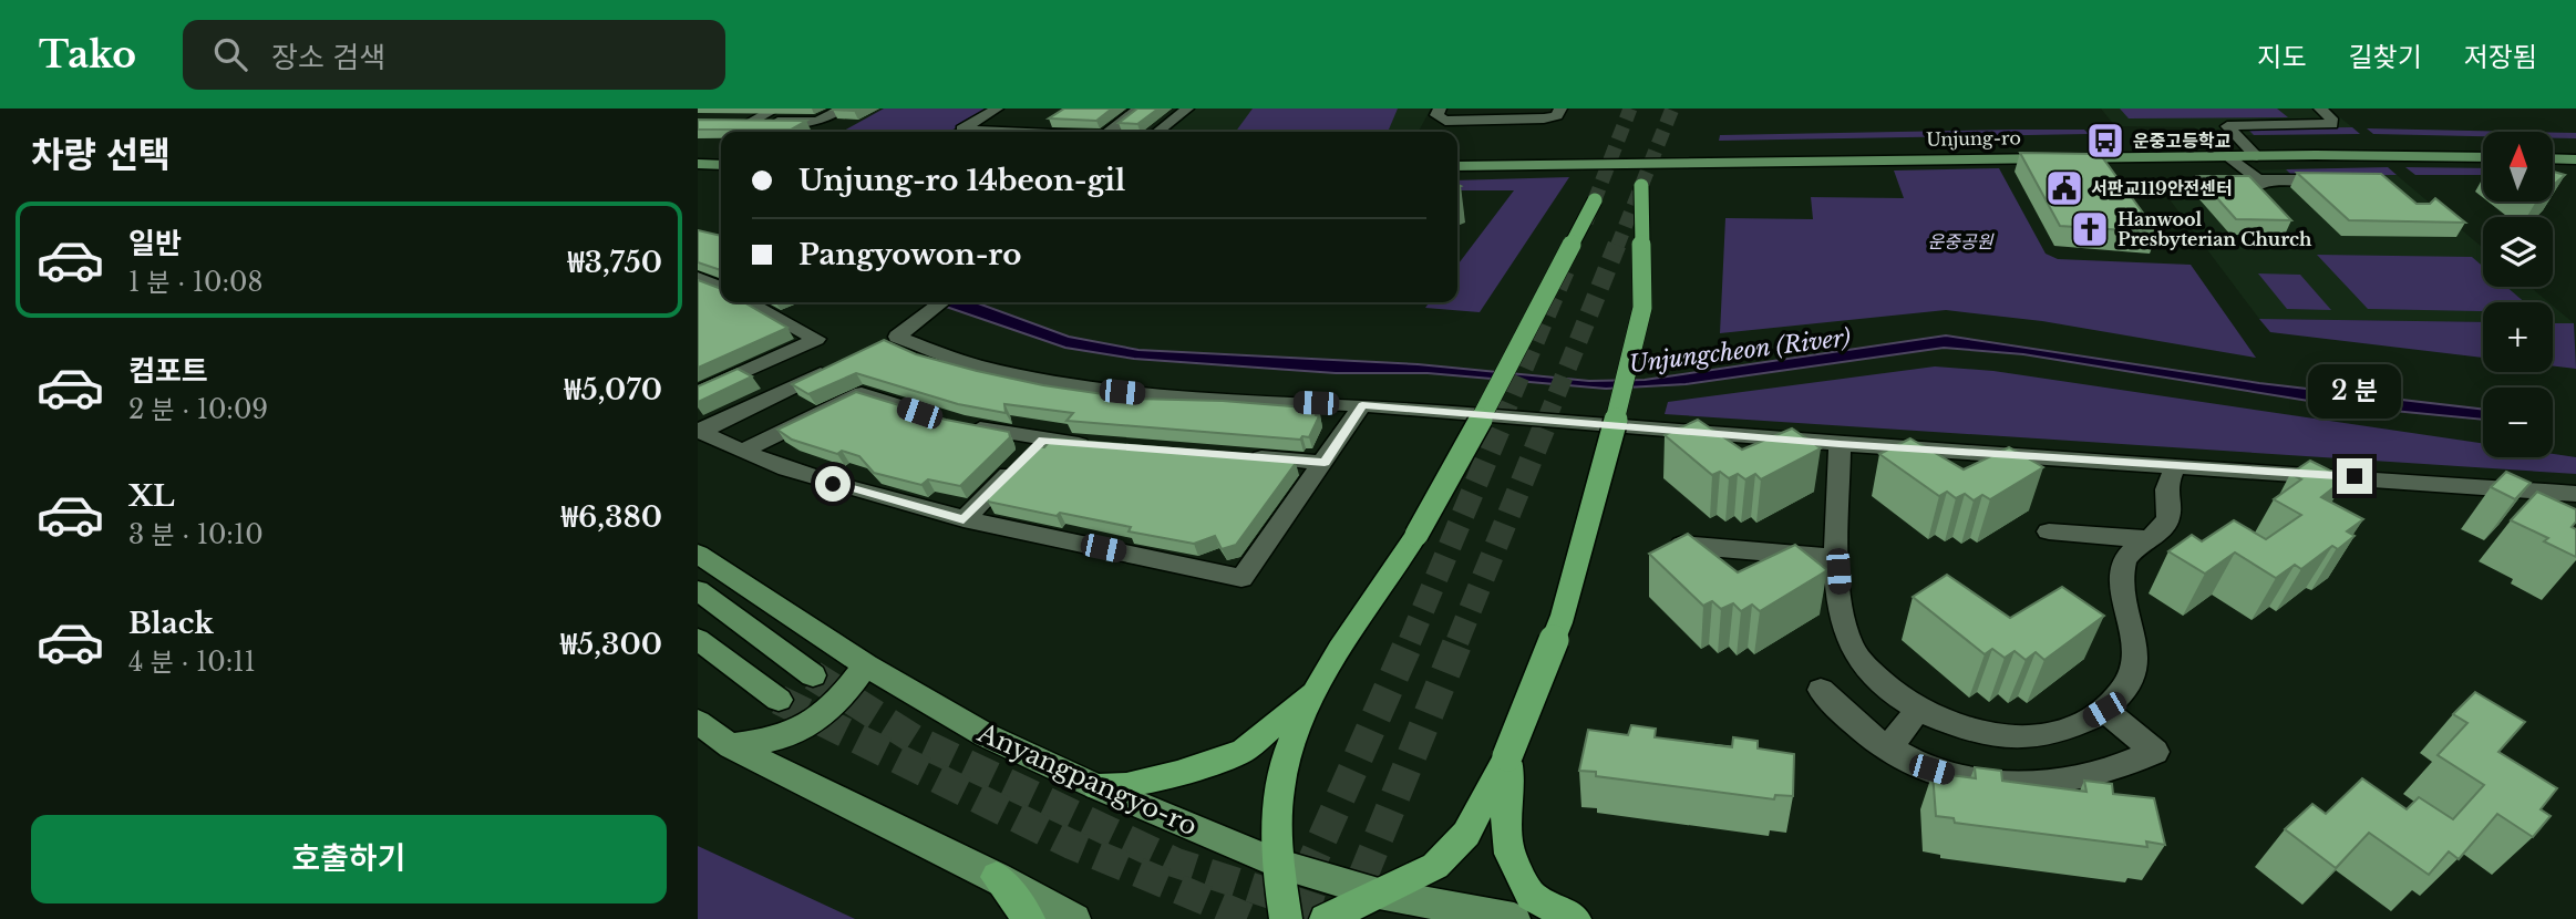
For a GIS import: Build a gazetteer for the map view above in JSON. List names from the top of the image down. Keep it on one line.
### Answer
{"streets":{"main road":["Unjung-ro","Anyangpangyo-ro"]},"water":["Unjungcheon (River)"],"parks":["운중공원"],"places":{"bus stop":["운중고등학교"],"public building":["서판교119안전센터"],"church":["Hanwool Presbyterian Church"]},"north":"top","page":{"header":"Tako","search":"장소 검색","nav":["지도","길찾기","저장됨"],"heading":"차량 선택","map_buttons":["+","−"],"banner":["Unjung-ro 14beon-gil","Pangyowon-ro"],"list":[{"name":"일반","note":"1 분 · 10:08","value":"₩3,750"},{"name":"컴포트","note":"2 분 · 10:09","value":"₩5,070"},{"name":"XL","note":"3 분 · 10:10","value":"₩6,380"},{"name":"Black","note":"4 분 · 10:11","value":"₩5,300"}],"bubble":"2 분","buttons":"호출하기"}}
